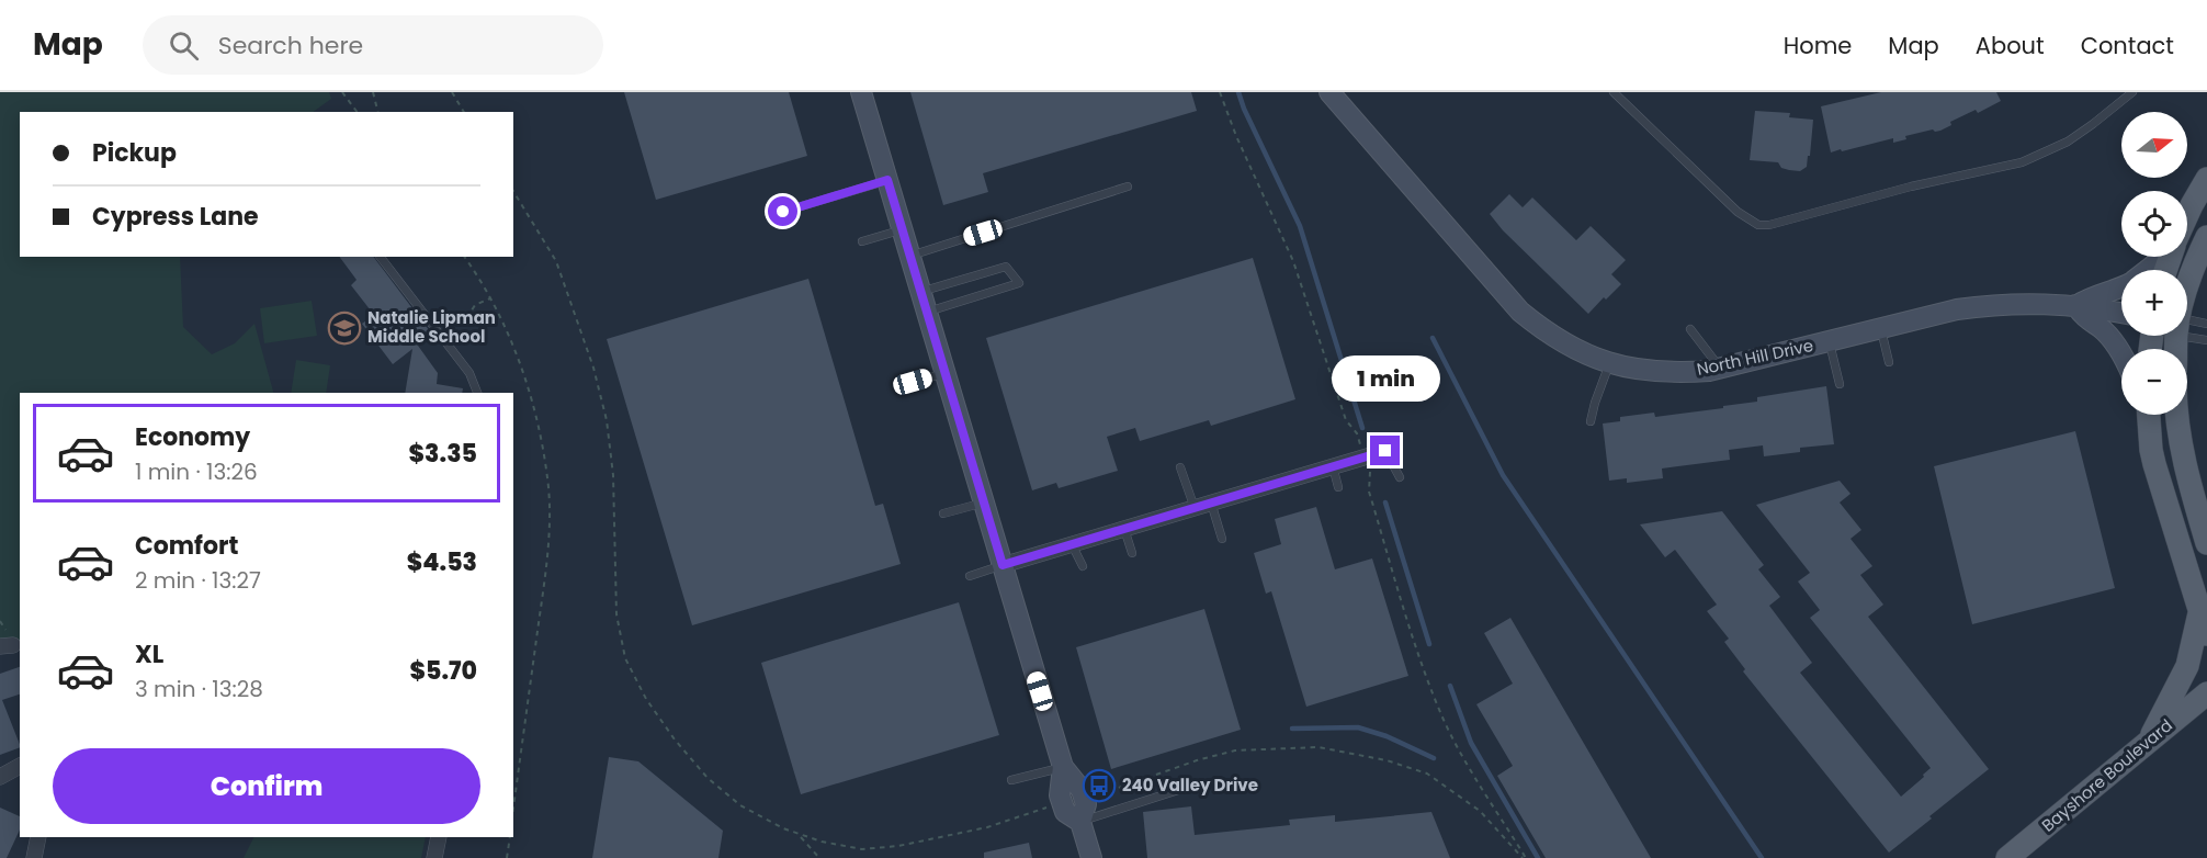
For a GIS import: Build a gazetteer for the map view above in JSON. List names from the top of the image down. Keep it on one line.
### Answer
{"streets":{"main road":["Bayshore Boulevard"],"street":["North Hill Drive"]},"places":{"school or university":["Natalie Lipman Middle School"],"bus stop":["240 Valley Drive"]},"north":"right","page":{"header":"Map","search":"Search here","nav":["Home","Map","About","Contact"],"map_buttons":["+","−"],"banner":["Pickup","Cypress Lane"],"bubble":"1 min","list":[{"name":"Economy","note":"1 min · 13:26","value":"$3.35"},{"name":"Comfort","note":"2 min · 13:27","value":"$4.53"},{"name":"XL","note":"3 min · 13:28","value":"$5.70"}],"buttons":"Confirm"}}
